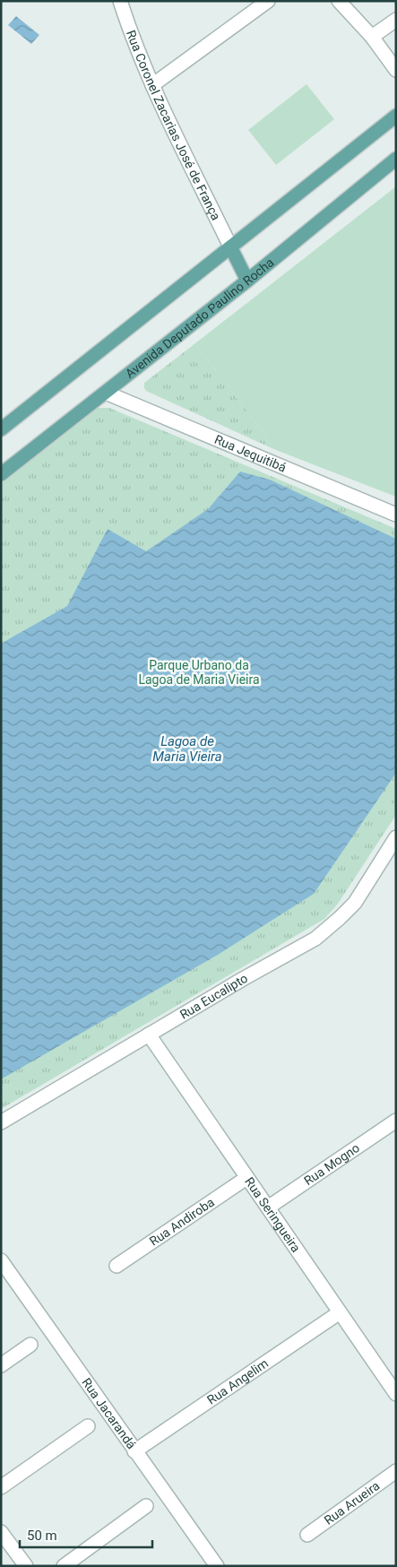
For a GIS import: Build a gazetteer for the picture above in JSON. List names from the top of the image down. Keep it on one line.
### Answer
{"streets":{"main road":["Avenida Deputado Paulino Rocha"],"street":["Rua Coronel Zacarias José de França","Rua Jequitibá","Rua Eucalipto","Rua Mogno","Rua Seringueira","Rua Andiroba","Rua Angelim","Rua Jacarandá","Rua Arueira"]},"crossings":[["Avenida Deputado Paulino Rocha","Rua Jequitibá"],["Rua Eucalipto","Rua Seringueira"],["Rua Mogno","Rua Seringueira"],["Rua Seringueira","Rua Andiroba"],["Rua Seringueira","Rua Angelim"],["Rua Angelim","Rua Jacarandá"]],"water":["Lagoa de Maria Vieira"],"parks":["Parque Urbano da Lagoa de Maria Vieira"],"scale_bar":"50 m"}
